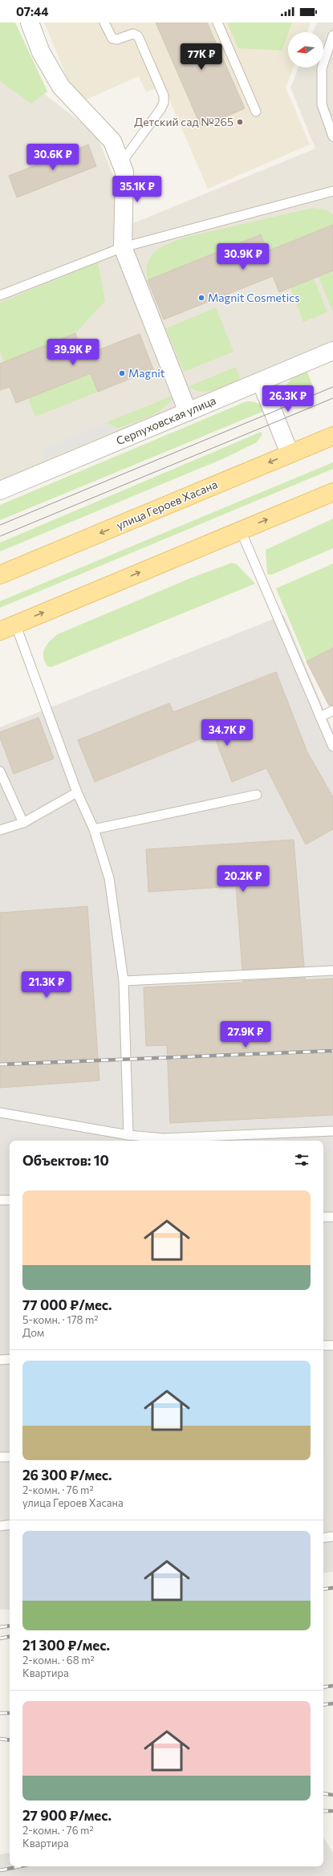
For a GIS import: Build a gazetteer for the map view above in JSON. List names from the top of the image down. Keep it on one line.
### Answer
{"streets":{"main road":["улица Героев Хасана"],"street":["Серпуховская улица"]},"places":["Детский сад №265","Magnit Cosmetics","Magnit"],"north":"left","page":{"status":"07:44","price":["77K ₽","30.6K ₽","35.1K ₽","30.9K ₽","39.9K ₽","26.3K ₽","34.7K ₽","20.2K ₽","21.3K ₽","27.9K ₽"],"heading":"Объектов: 10","list":[{"name":"77 000 ₽/мес.","note":"5-комн. · 178 m² · Дом"},{"name":"26 300 ₽/мес.","note":"2-комн. · 76 m² · улица Героев Хасана"},{"name":"21 300 ₽/мес.","note":"2-комн. · 68 m² · Квартира"},{"name":"27 900 ₽/мес.","note":"2-комн. · 76 m² · Квартира"}]}}
